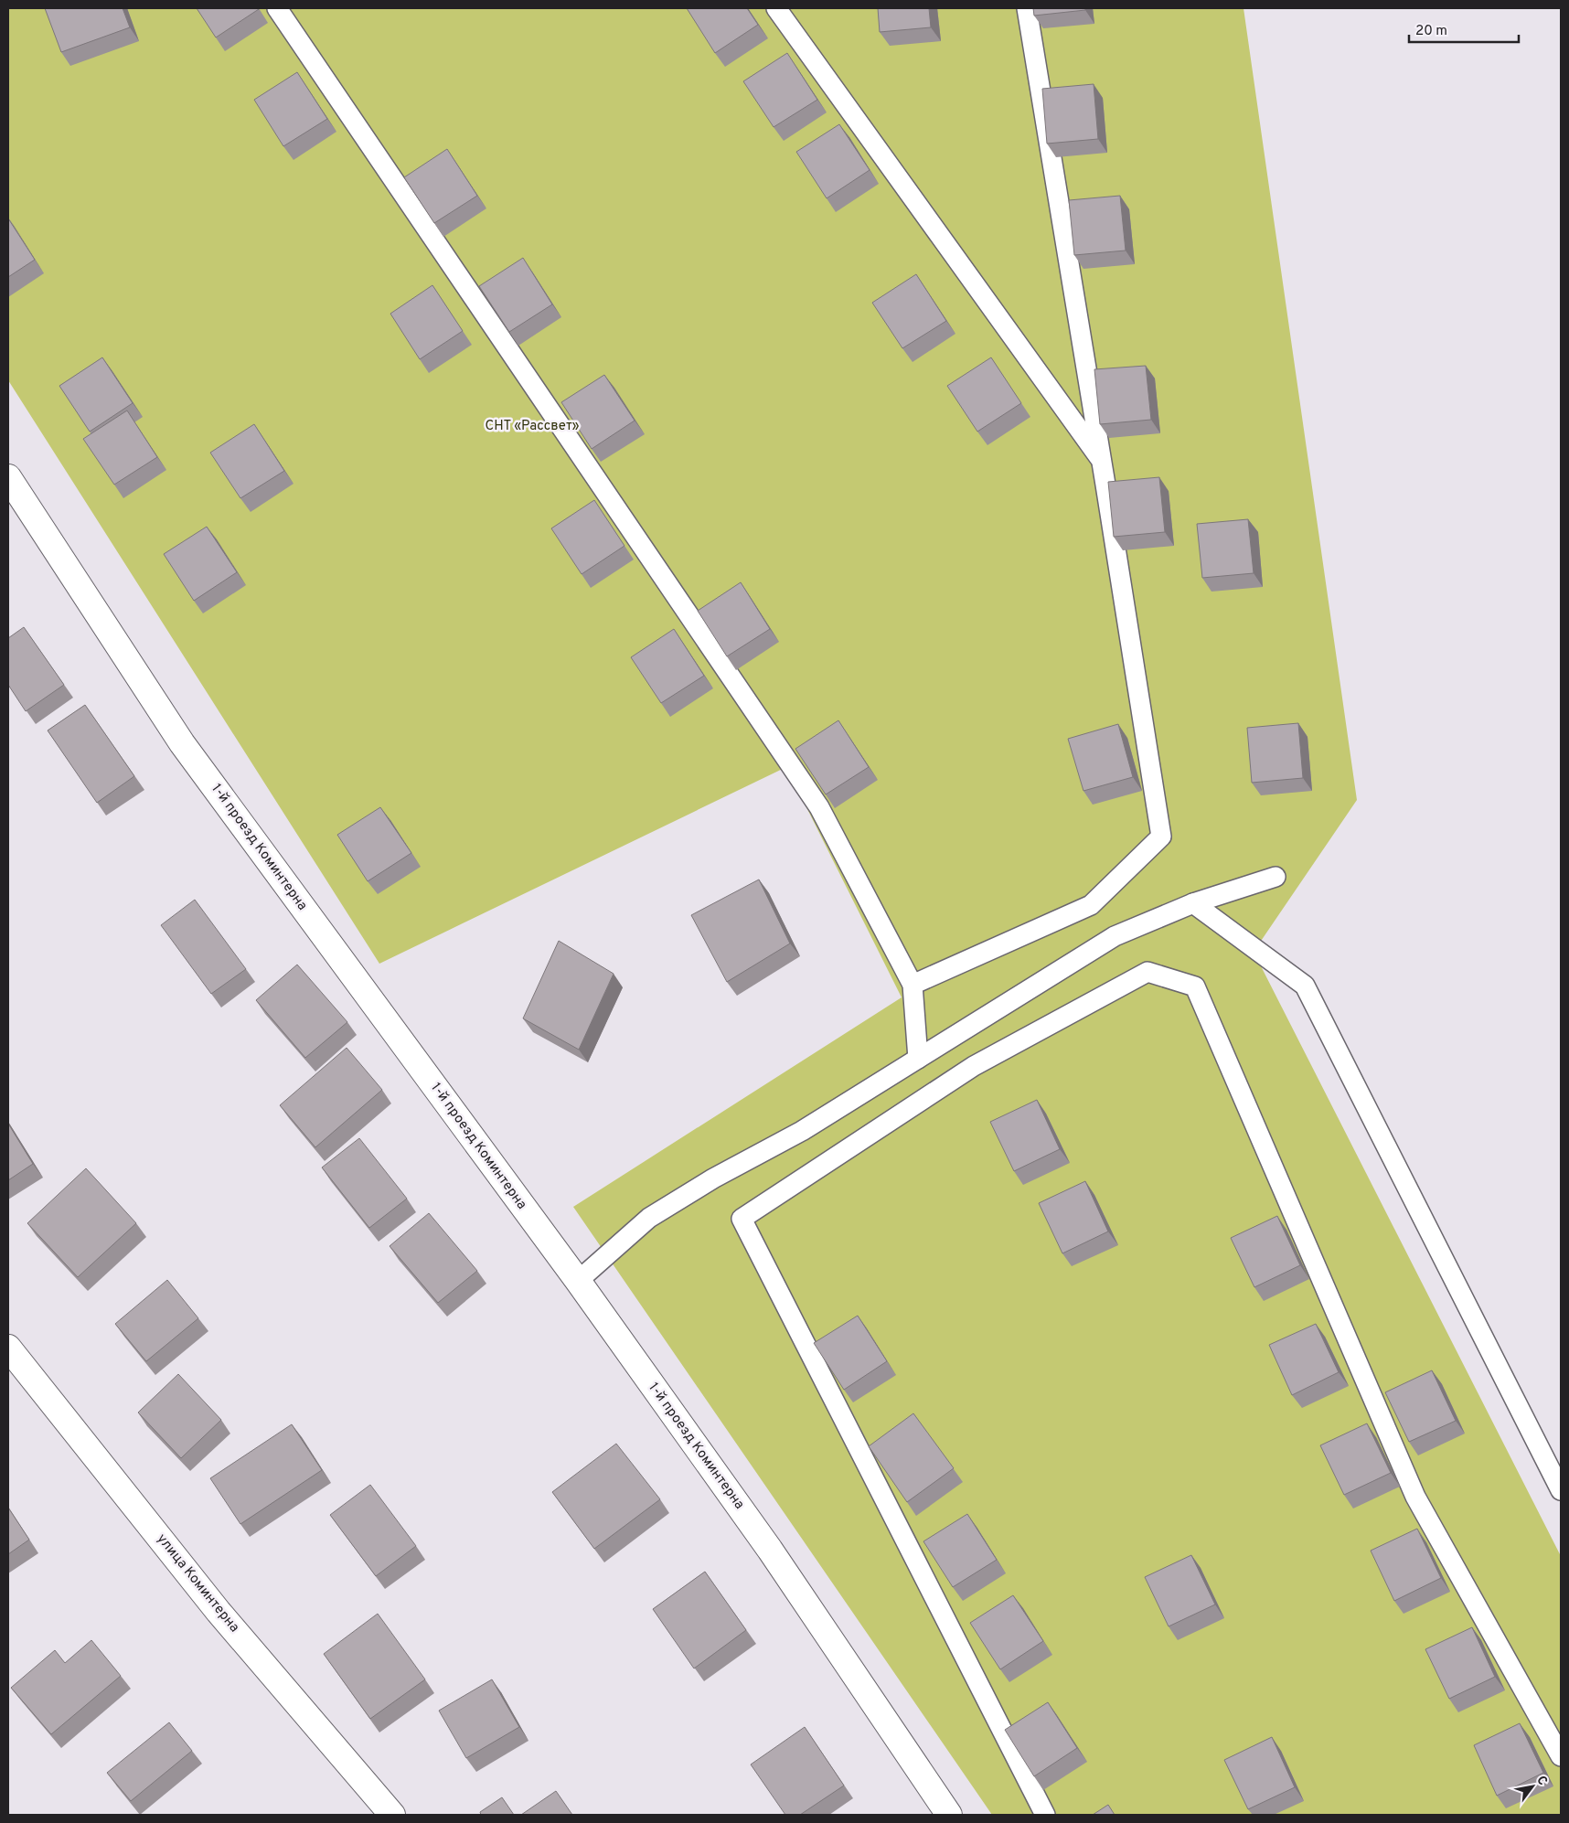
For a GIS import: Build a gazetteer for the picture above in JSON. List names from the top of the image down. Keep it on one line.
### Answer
{"streets":{"street":["1-й проезд Коминтерна","улица Коминтерна"]},"parks":["СНТ «Рассвет»"],"scale_bar":"20 m","north":"top right"}
